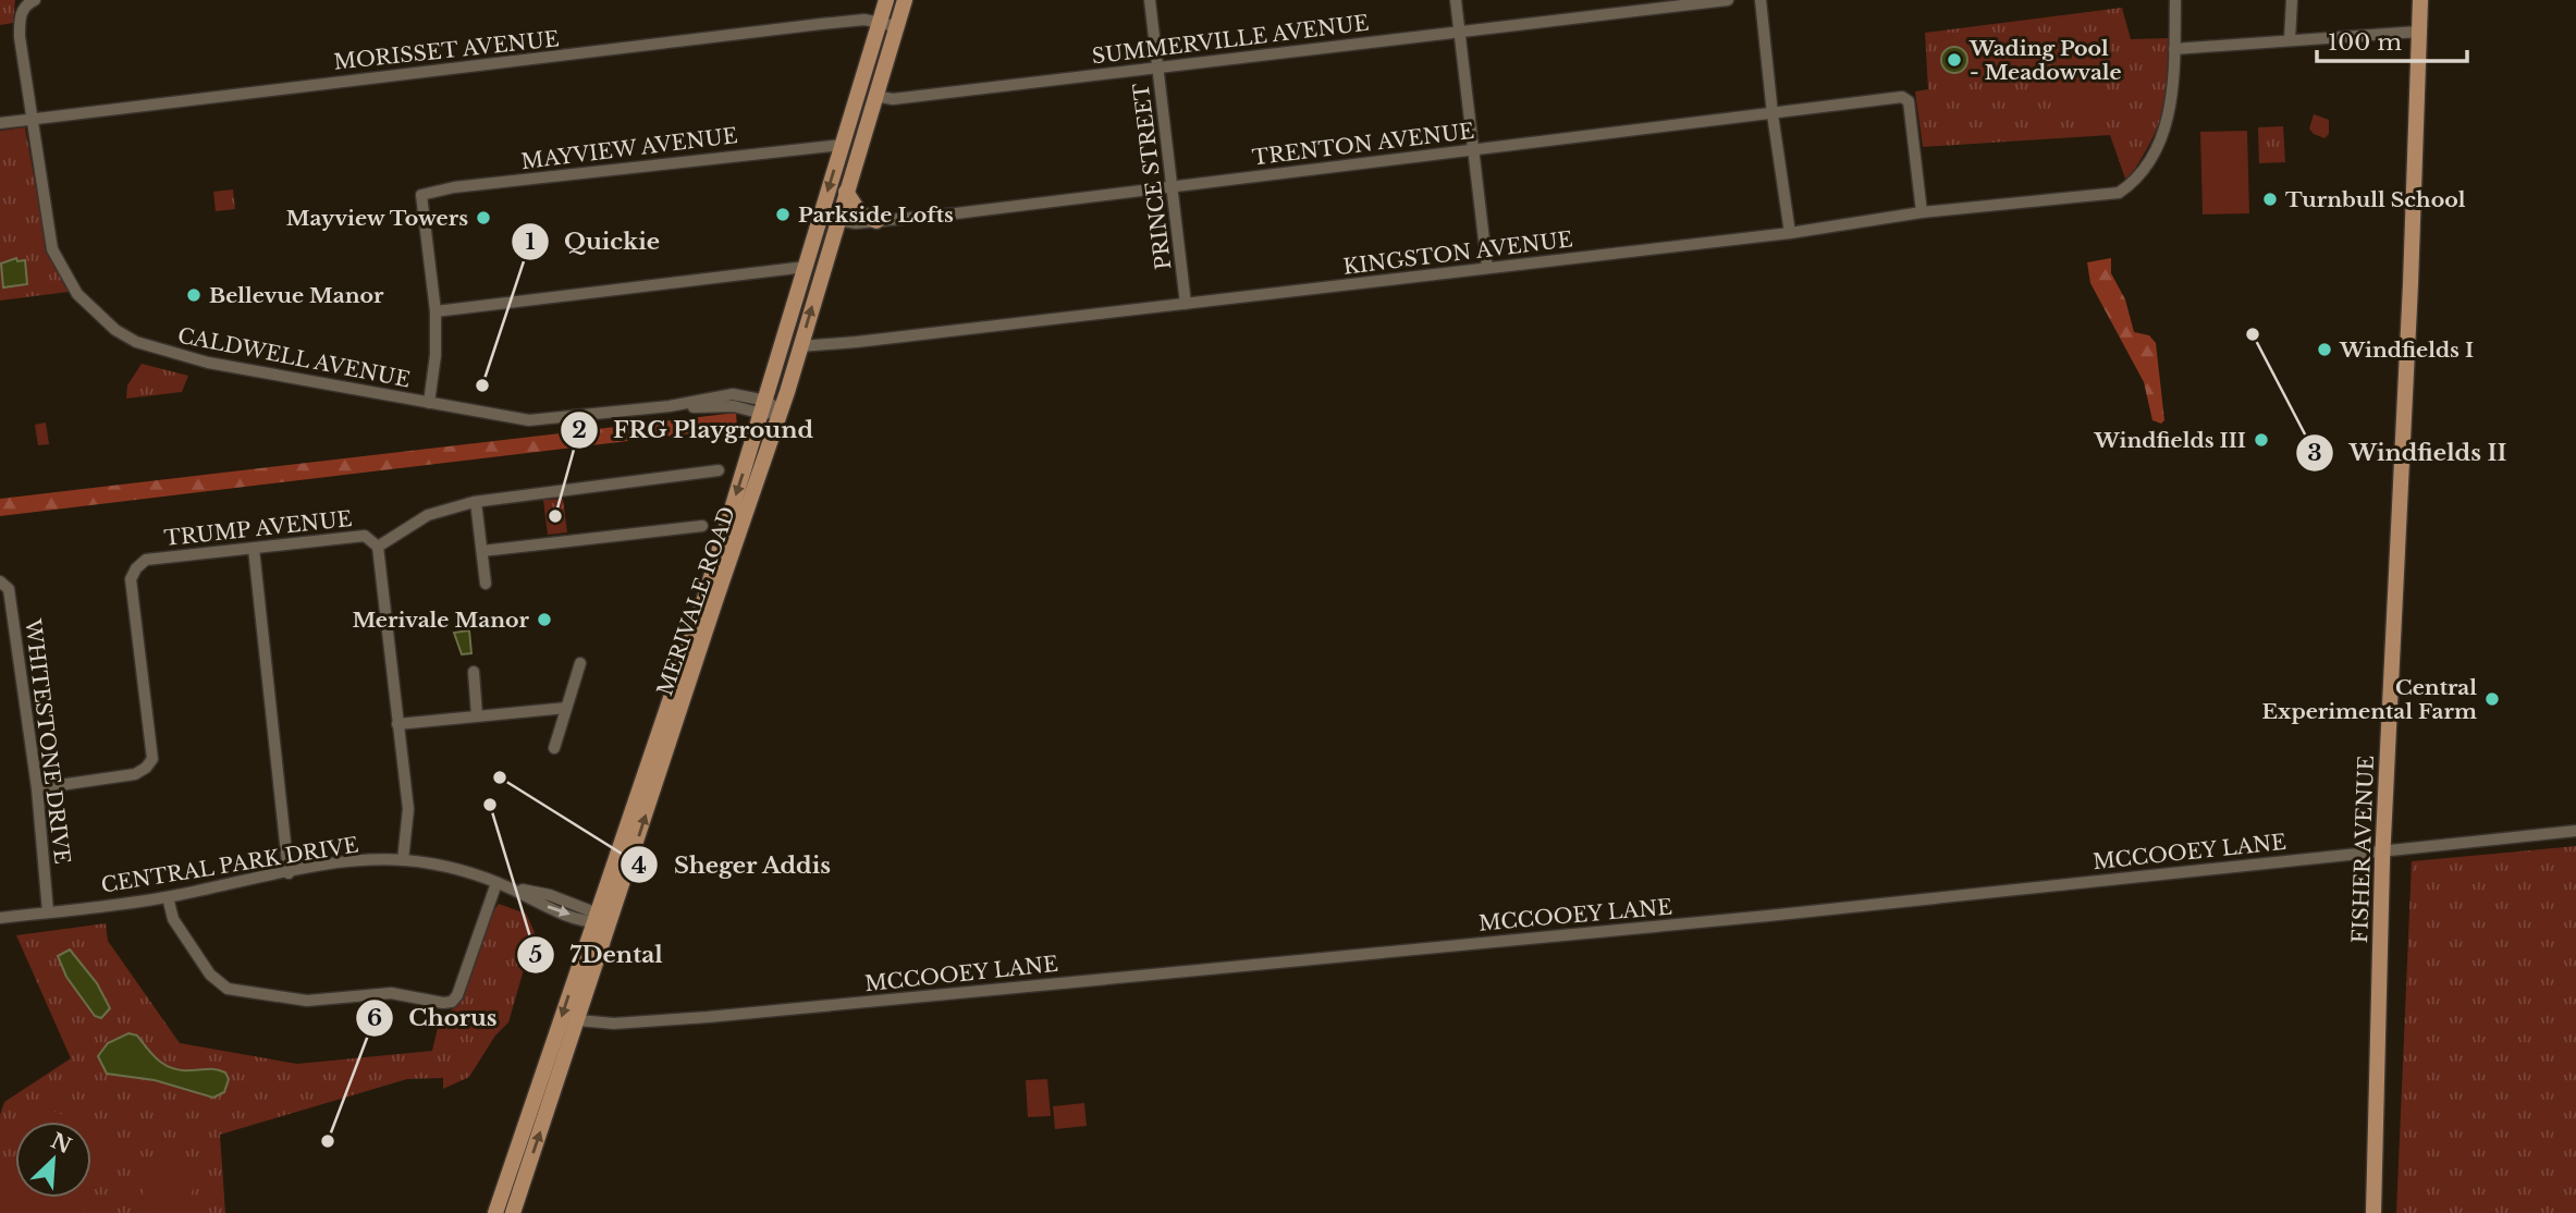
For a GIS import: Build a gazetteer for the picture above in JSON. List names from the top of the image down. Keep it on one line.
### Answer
{"streets":{"main road":["MERIVALE ROAD","FISHER AVENUE"],"street":["SUMMERVILLE AVENUE","MORISSET AVENUE","TRENTON AVENUE","MAYVIEW AVENUE","PRINCE STREET","KINGSTON AVENUE","CALDWELL AVENUE","TRUMP AVENUE","WHITESTONE DRIVE","MCCOOEY LANE","CENTRAL PARK DRIVE"]},"crossings":[["SUMMERVILLE AVENUE","PRINCE STREET"],["SUMMERVILLE AVENUE","MERIVALE ROAD"],["MORISSET AVENUE","CALDWELL AVENUE"],["MORISSET AVENUE","MERIVALE ROAD"],["TRENTON AVENUE","PRINCE STREET"],["TRENTON AVENUE","KINGSTON AVENUE"],["TRENTON AVENUE","MERIVALE ROAD"],["MAYVIEW AVENUE","MERIVALE ROAD"],["PRINCE STREET","KINGSTON AVENUE"],["KINGSTON AVENUE","MERIVALE ROAD"],["CALDWELL AVENUE","MERIVALE ROAD"],["TRUMP AVENUE","WHITESTONE DRIVE"],["MERIVALE ROAD","MCCOOEY LANE"],["MERIVALE ROAD","CENTRAL PARK DRIVE"],["WHITESTONE DRIVE","CENTRAL PARK DRIVE"],["FISHER AVENUE","MCCOOEY LANE"]],"places":["Wading Pool - Meadowvale","Turnbull School","Parkside Lofts","Mayview Towers","Bellevue Manor","Windfields II","Windfields I","Quickie","Windfields III","FRG Playground","Merivale Manor","Central Experimental Farm","Sheger Addis","7Dental","Chorus"],"scale_bar":"100 m","north":"top right"}
